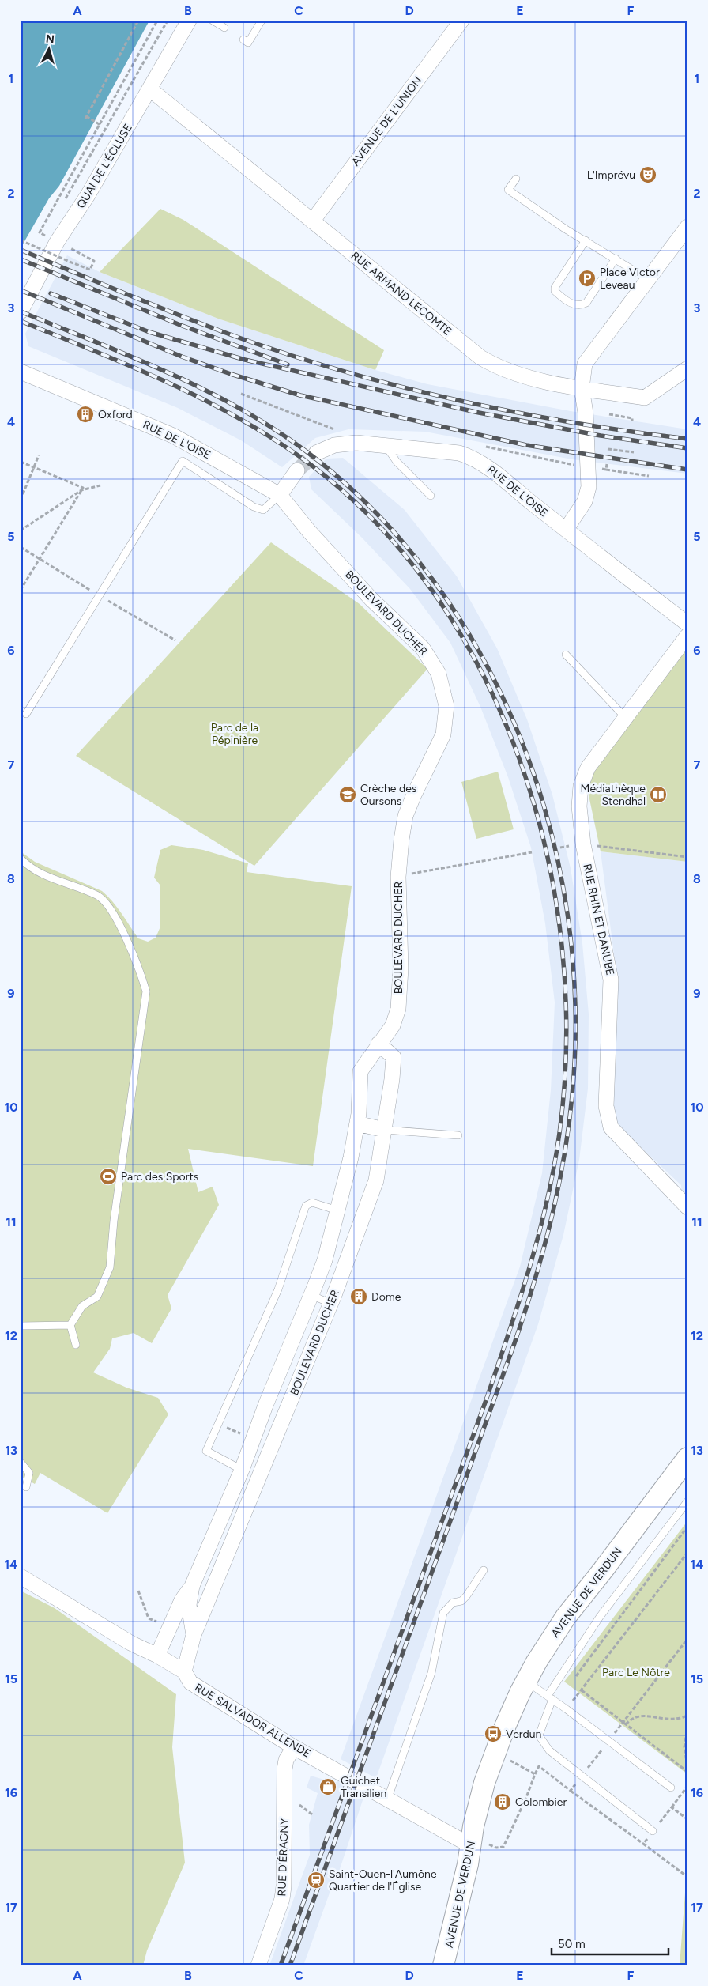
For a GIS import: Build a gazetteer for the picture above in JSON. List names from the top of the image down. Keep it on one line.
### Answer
{"streets":{"main road":["AVENUE DE VERDUN"],"street":["AVENUE DE L'UNION","QUAI DE L'ÉCLUSE","RUE ARMAND LECOMTE","RUE DE L'OISE","BOULEVARD DUCHER","RUE RHIN ET DANUBE","RUE SALVADOR ALLENDE","RUE D'ÉRAGNY"]},"crossings":[["AVENUE DE L'UNION","RUE ARMAND LECOMTE"],["QUAI DE L'ÉCLUSE","RUE ARMAND LECOMTE"],["RUE DE L'OISE","BOULEVARD DUCHER"],["BOULEVARD DUCHER","RUE SALVADOR ALLENDE"],["AVENUE DE VERDUN","RUE SALVADOR ALLENDE"],["RUE SALVADOR ALLENDE","RUE D'ÉRAGNY"]],"parks":["Parc de la Pépinière","Parc Le Nôtre"],"places":{"theatre":["L'Imprévu"],"parking":["Place Victor Leveau"],"building":["Oxford","Dome","Colombier"],"school or university":["Crèche des Oursons"],"library":["Médiathèque Stendhal"],"sports":["Parc des Sports"],"bus stop":["Verdun"],"shop":["Guichet Transilien"],"station":["Saint-Ouen-l'Aumône Quartier de l'Église"]},"scale_bar":"50 m","north":"top","grid":{"columns":["A","B","C","D","E","F"],"rows":["1","2","3","4","5","6","7","8","9","10","11","12","13","14","15","16","17"]}}
